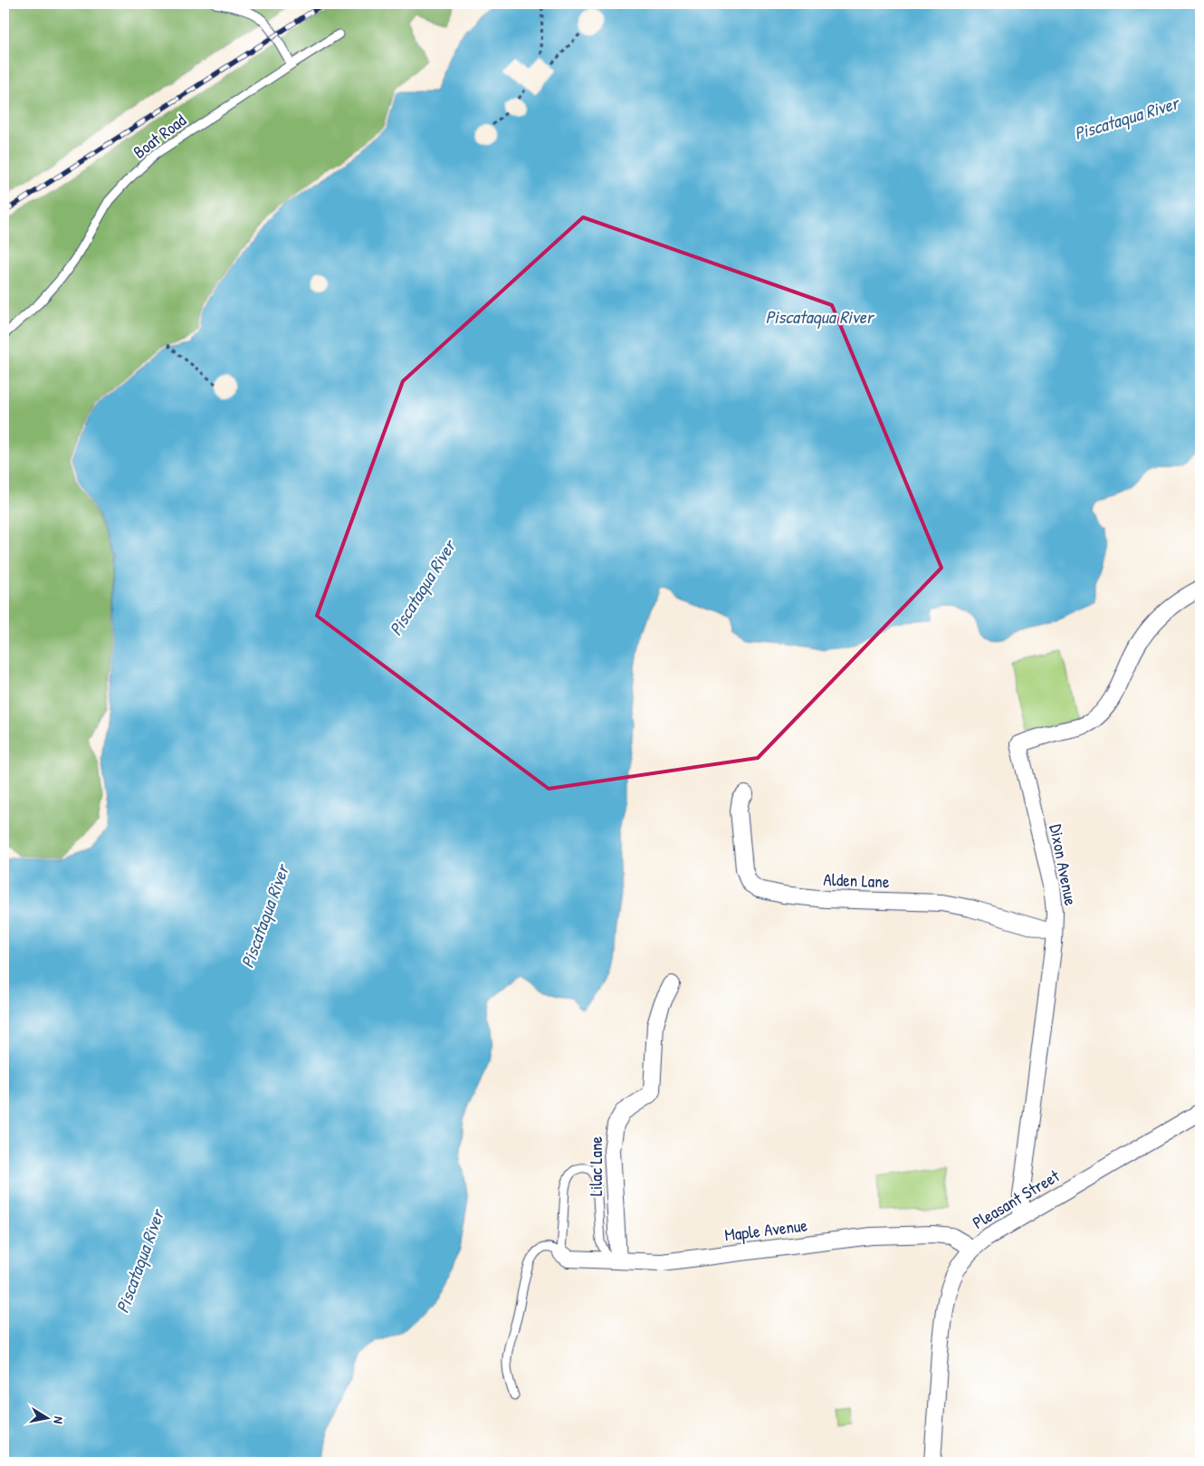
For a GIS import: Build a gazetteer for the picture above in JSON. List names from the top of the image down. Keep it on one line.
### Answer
{"streets":{"street":["Dixon Avenue","Alden Lane","Lilac Lane","Pleasant Street","Maple Avenue"],"lane":["Boat Road"]},"crossings":[["Dixon Avenue","Alden Lane"],["Dixon Avenue","Pleasant Street"],["Lilac Lane","Maple Avenue"],["Pleasant Street","Maple Avenue"]],"water":["Piscataqua River"],"north":"right"}
